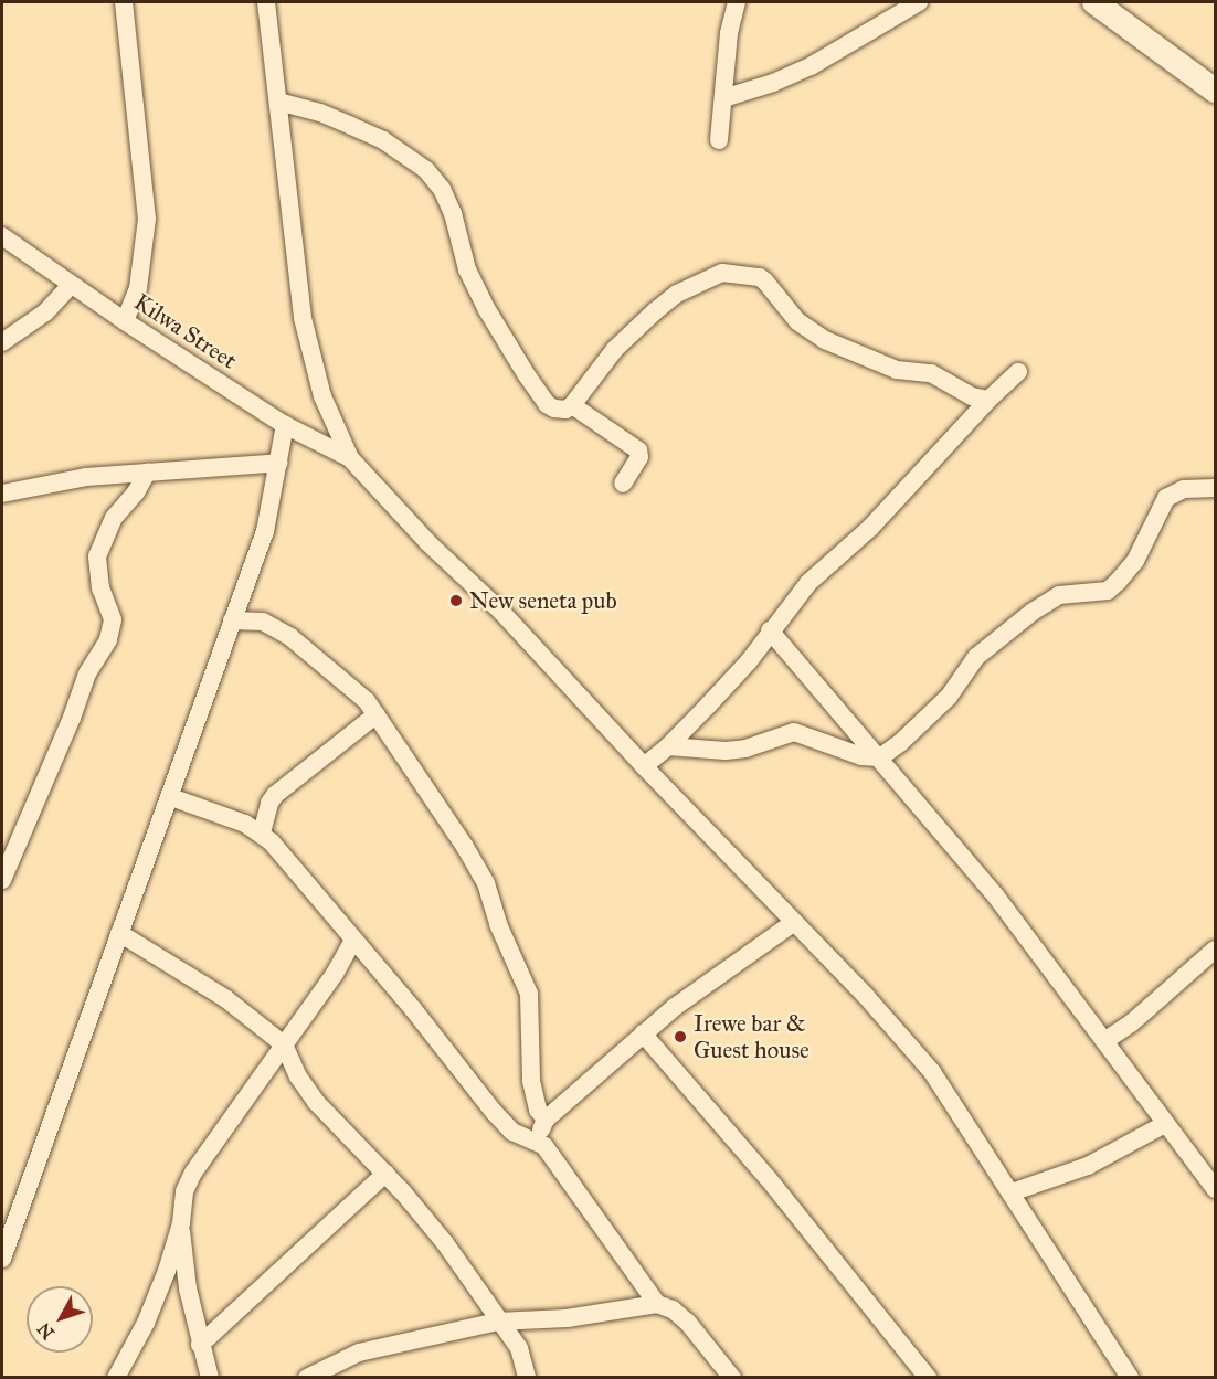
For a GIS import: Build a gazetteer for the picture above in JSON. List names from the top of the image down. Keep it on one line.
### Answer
{"streets":{"street":["Kilwa Street"]},"places":["New seneta pub","Irewe bar & Guest house"],"north":"bottom left"}
